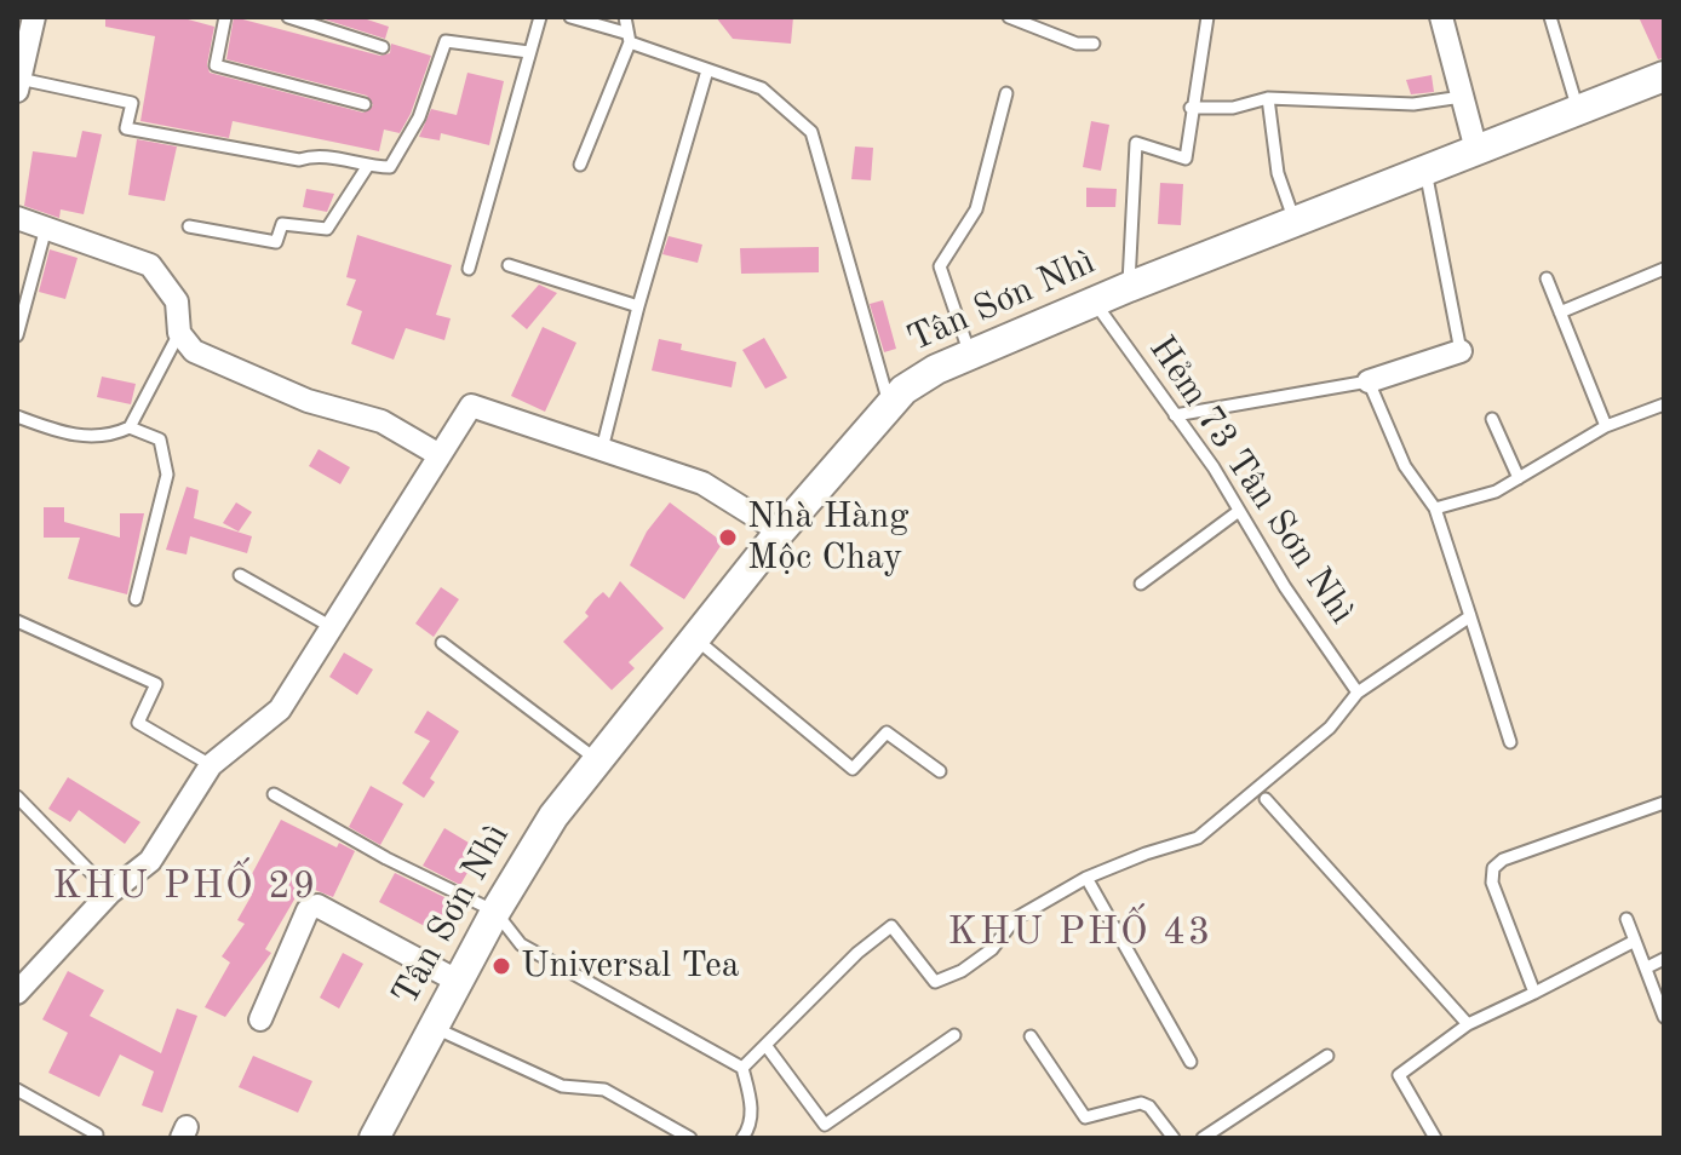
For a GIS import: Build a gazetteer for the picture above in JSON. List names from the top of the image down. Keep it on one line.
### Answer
{"streets":{"street":["Tân Sơn Nhì"],"lane":["Hẻm 73 Tân Sơn Nhì"]},"crossings":[["Tân Sơn Nhì","Hẻm 73 Tân Sơn Nhì"]],"districts":["KHU PHỐ 29","KHU PHỐ 43"],"places":["Nhà Hàng Mộc Chay","Universal Tea"]}
